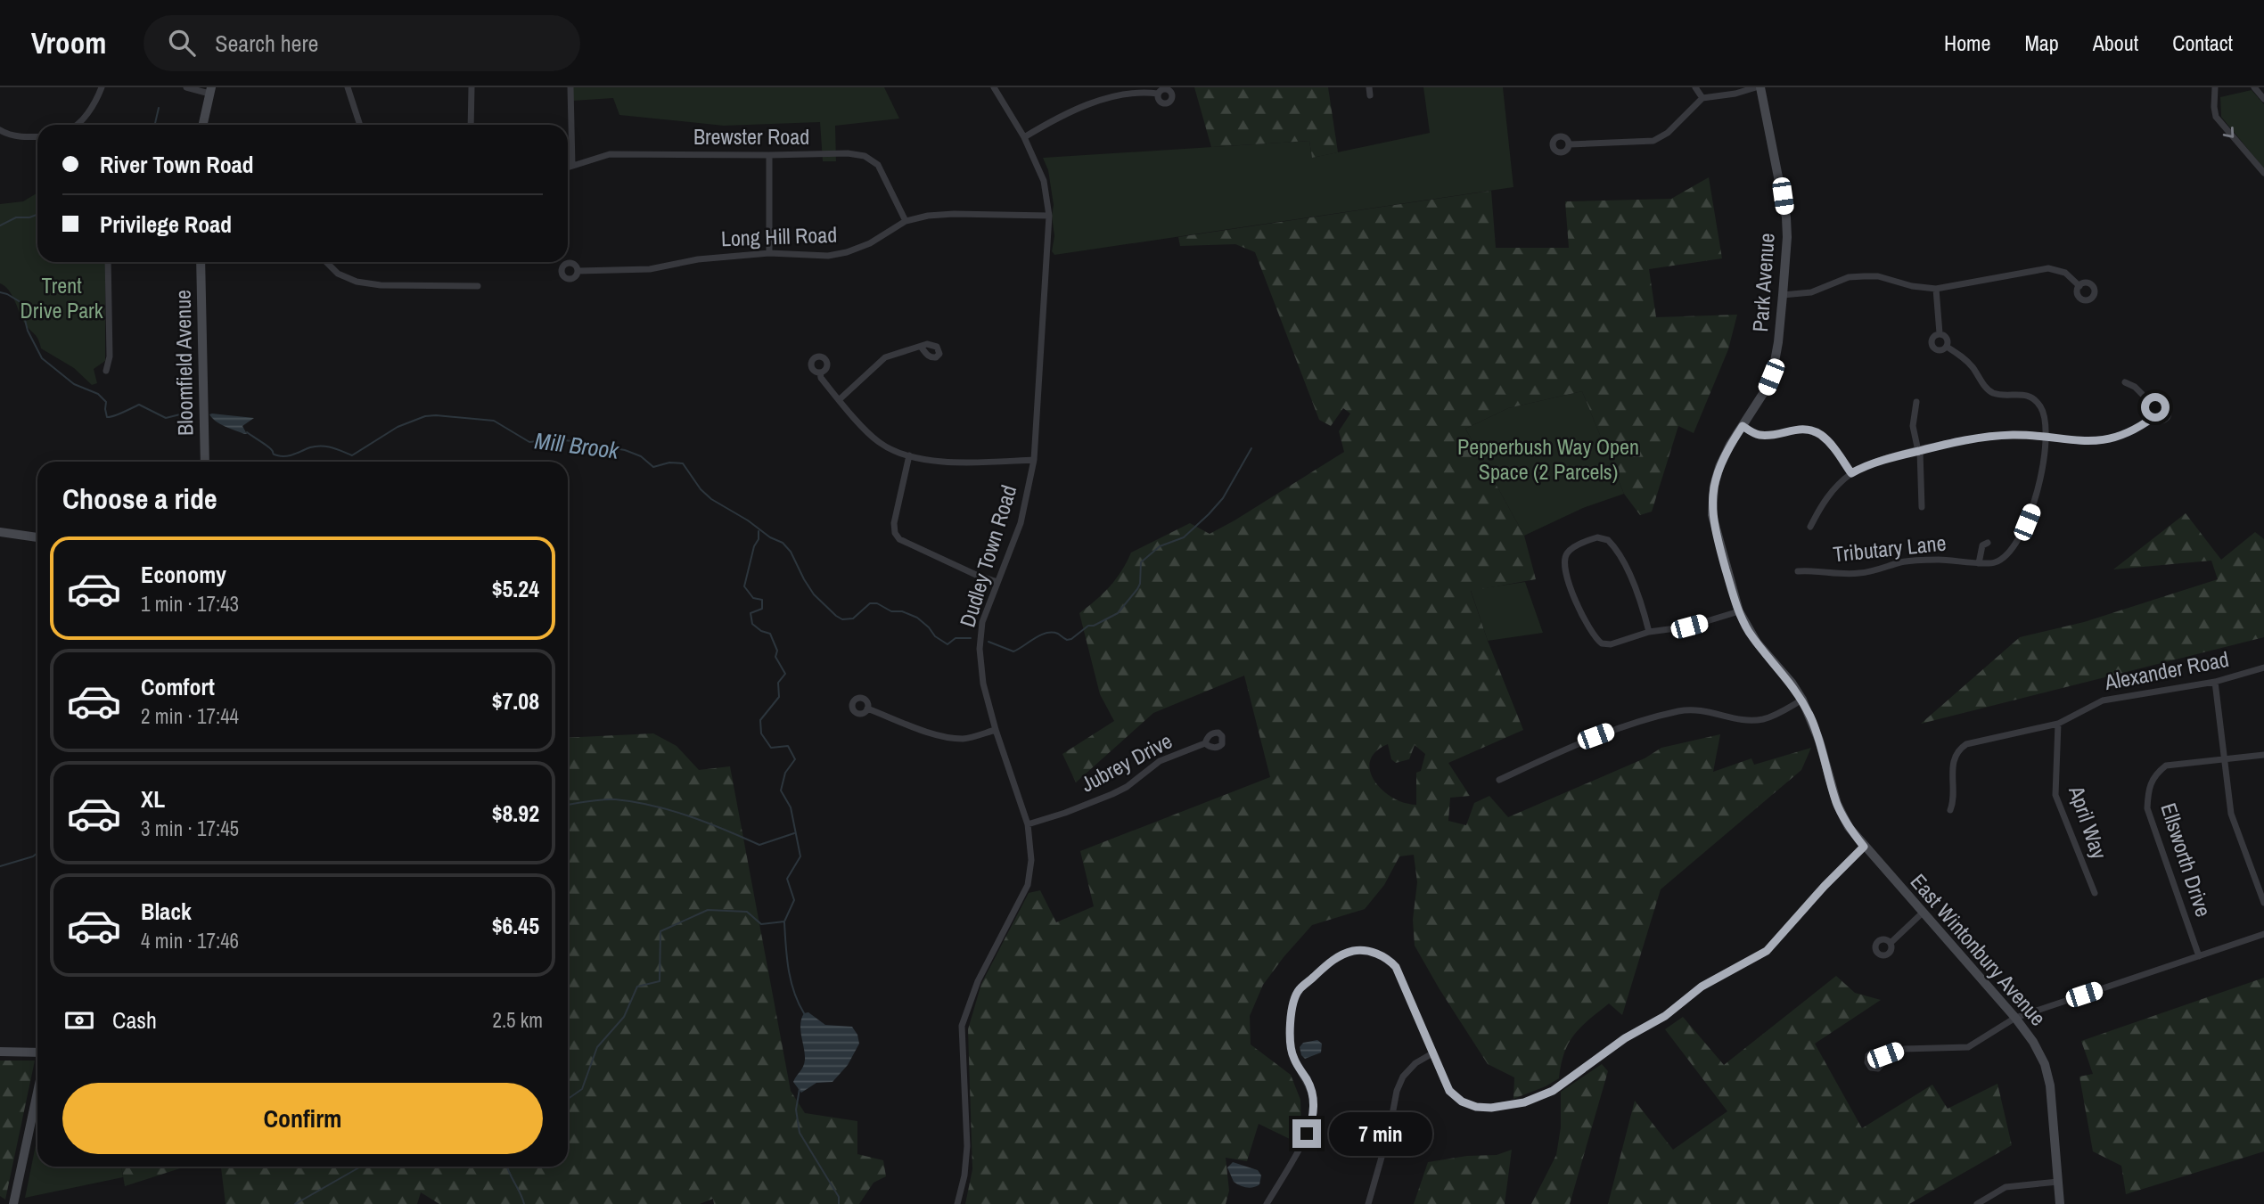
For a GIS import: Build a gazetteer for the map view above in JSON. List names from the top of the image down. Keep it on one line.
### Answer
{"streets":{"main road":["Park Avenue","Bloomfield Avenue","East Wintonbury Avenue"],"street":["Brewster Road","Long Hill Road","Tributary Lane","Dudley Town Road","Alexander Road","Jubrey Drive","April Way","Ellsworth Drive"]},"crossings":[["Brewster Road","Long Hill Road"],["Long Hill Road","Dudley Town Road"],["Park Avenue","East Wintonbury Avenue"],["Dudley Town Road","Jubrey Drive"],["Alexander Road","April Way"]],"water":["Mill Brook"],"parks":["Trent Drive Park","Pepperbush Way Open Space (2 Parcels)"],"page":{"header":"Vroom","search":"Search here","nav":["Home","Map","About","Contact"],"banner":["River Town Road","Privilege Road"],"heading":"Choose a ride","list":[{"name":"Economy","note":"1 min · 17:43","value":"$5.24"},{"name":"Comfort","note":"2 min · 17:44","value":"$7.08"},{"name":"XL","note":"3 min · 17:45","value":"$8.92"},{"name":"Black","note":"4 min · 17:46","value":"$6.45"}],"pay":["Cash","2.5 km"],"buttons":"Confirm","bubble":"7 min"}}
